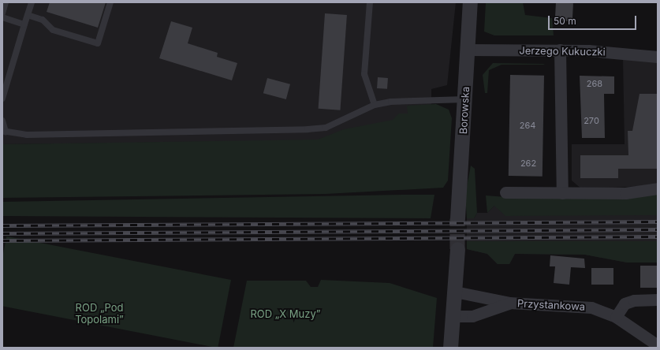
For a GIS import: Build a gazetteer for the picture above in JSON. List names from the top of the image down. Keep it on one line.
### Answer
{"streets":{"street":["Jerzego Kukuczki","Borowska","Przystankowa"]},"crossings":[["Jerzego Kukuczki","Borowska"]],"parks":["ROD „Pod Topolami”","ROD „X Muzy”"],"house_numbers":["268","270","264","262"],"scale_bar":"50 m"}
